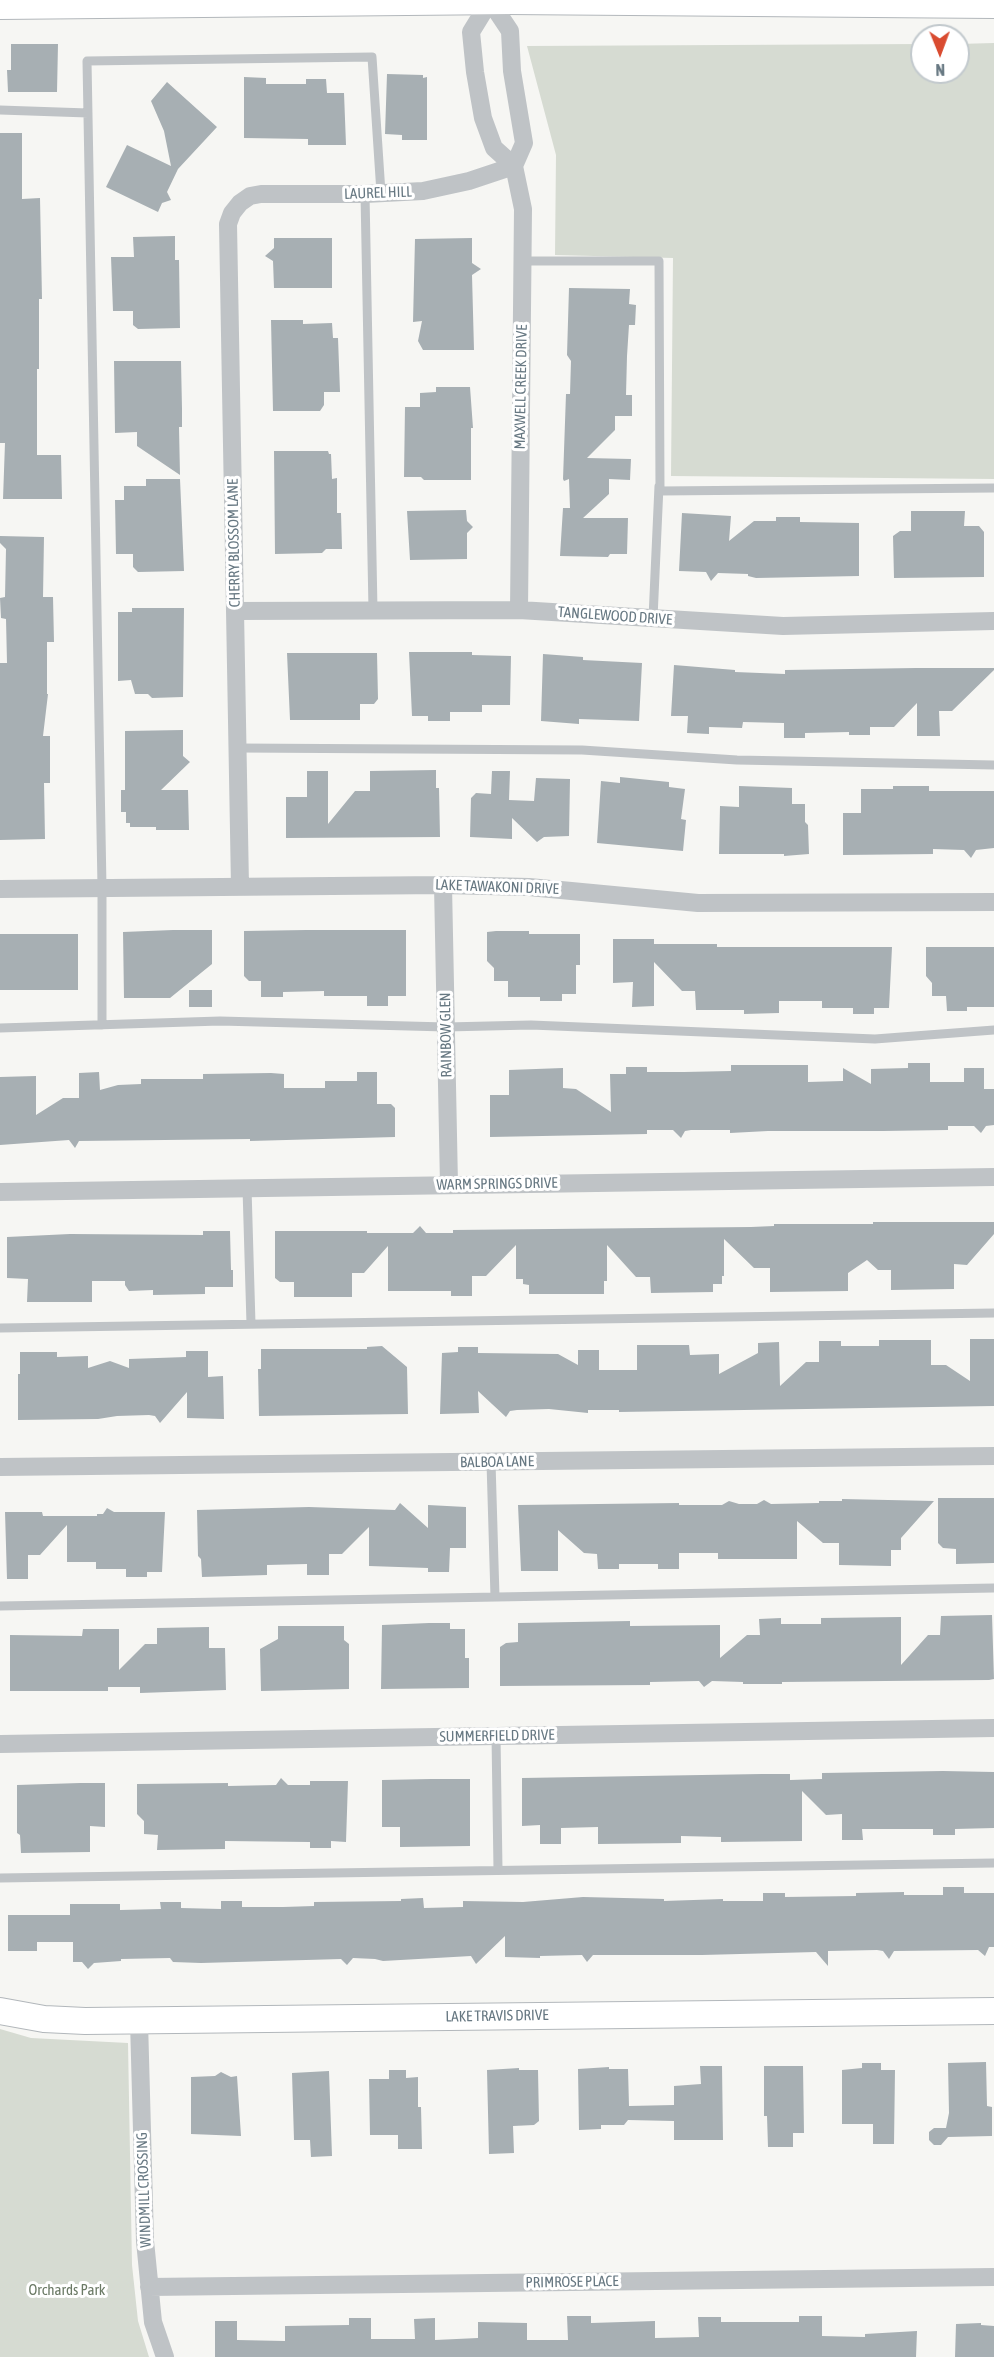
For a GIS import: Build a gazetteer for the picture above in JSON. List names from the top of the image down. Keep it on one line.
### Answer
{"streets":{"street":["LAUREL HILL","MAXWELL CREEK DRIVE","CHERRY BLOSSOM LANE","TANGLEWOOD DRIVE","LAKE TAWAKONI DRIVE","RAINBOW GLEN","WARM SPRINGS DRIVE","BALBOA LANE","SUMMERFIELD DRIVE","LAKE TRAVIS DRIVE","WINDMILL CROSSING","PRIMROSE PLACE"]},"crossings":[["LAUREL HILL","MAXWELL CREEK DRIVE"],["LAUREL HILL","CHERRY BLOSSOM LANE"],["MAXWELL CREEK DRIVE","TANGLEWOOD DRIVE"],["CHERRY BLOSSOM LANE","TANGLEWOOD DRIVE"],["CHERRY BLOSSOM LANE","LAKE TAWAKONI DRIVE"],["LAKE TAWAKONI DRIVE","RAINBOW GLEN"],["RAINBOW GLEN","WARM SPRINGS DRIVE"],["LAKE TRAVIS DRIVE","WINDMILL CROSSING"],["WINDMILL CROSSING","PRIMROSE PLACE"]],"parks":["Orchards Park"],"north":"bottom"}
